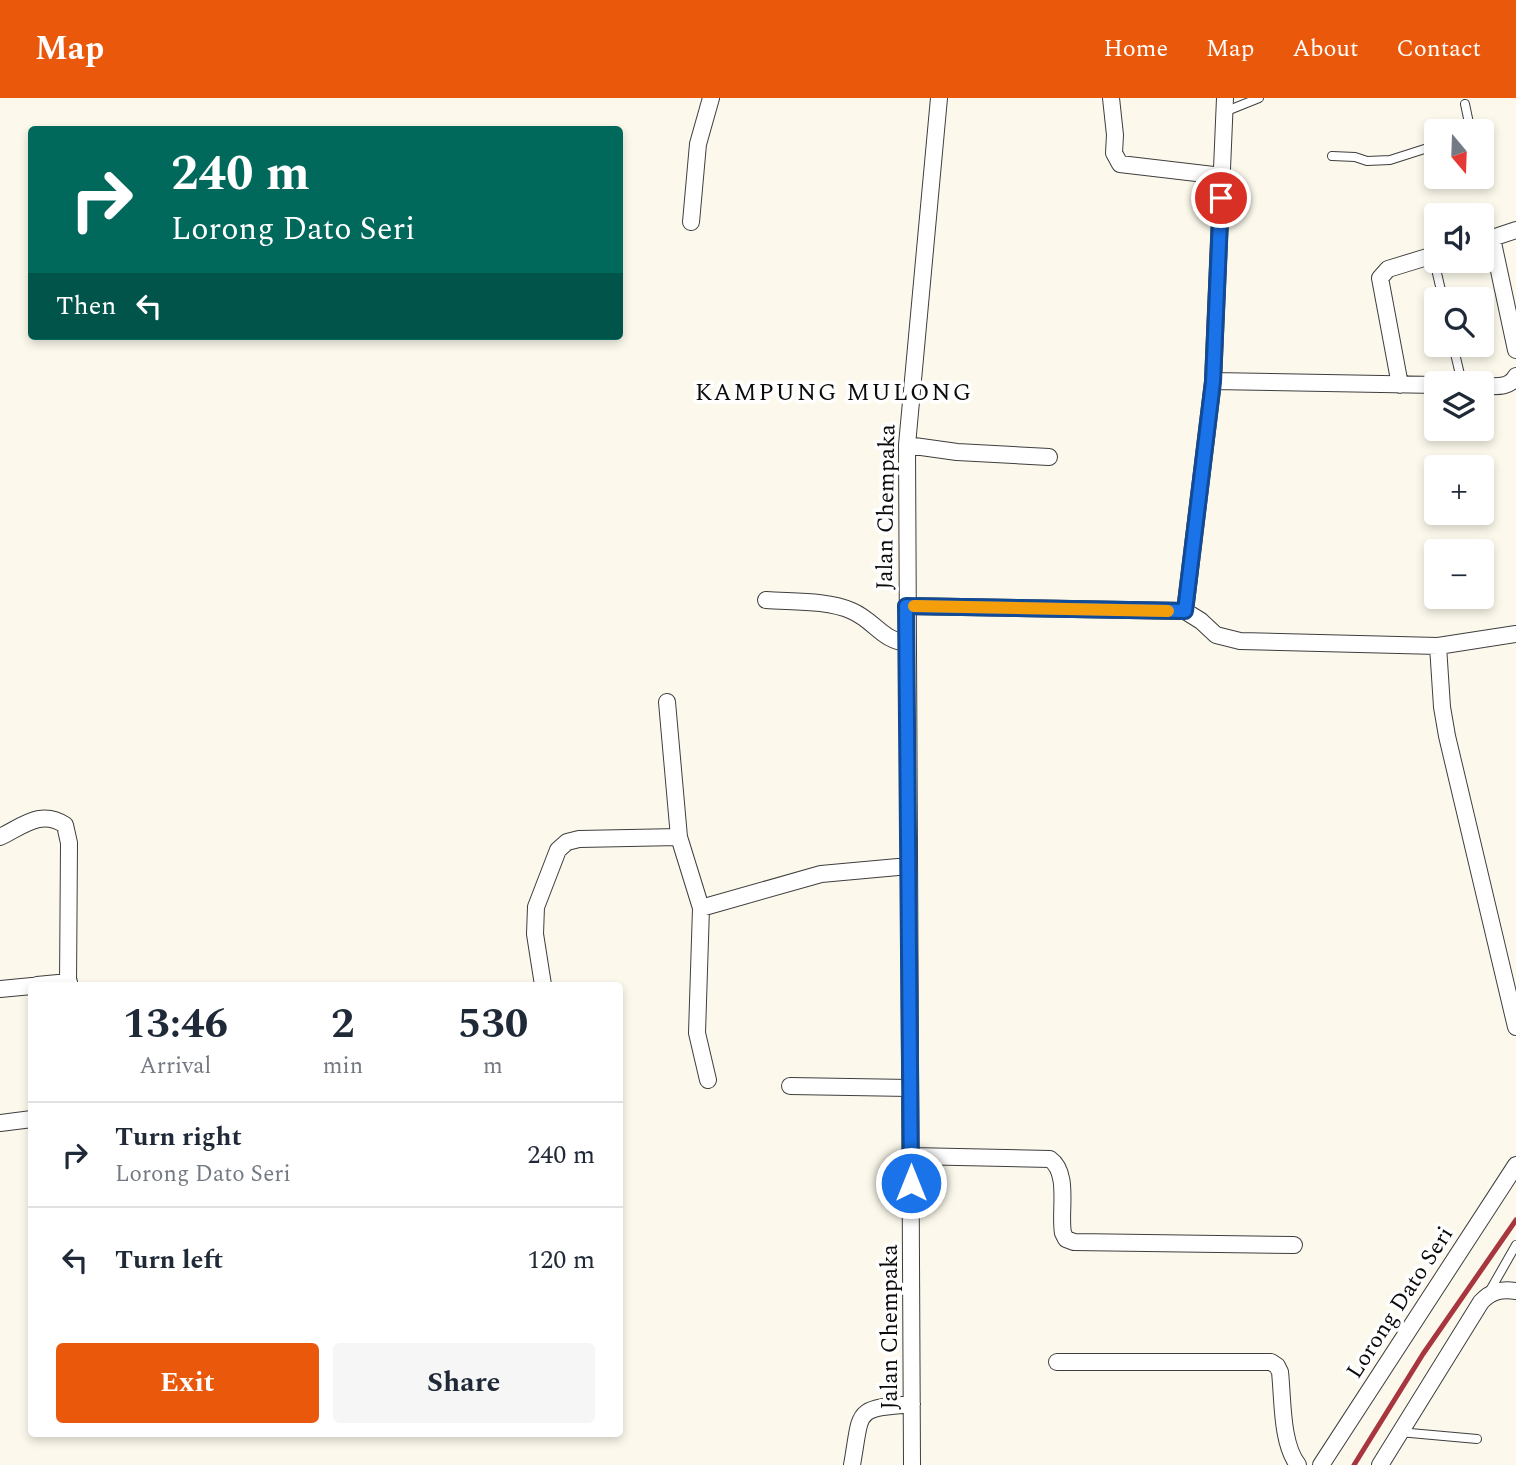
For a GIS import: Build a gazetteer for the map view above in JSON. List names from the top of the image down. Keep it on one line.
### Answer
{"streets":{"street":["Jalan Chempaka","Lorong Dato Seri"]},"districts":["KAMPUNG MULONG"],"north":"bottom","page":{"header":"Map","nav":["Home","Map","About","Contact"],"map_buttons":["+","−"],"turn":["240 m","Lorong Dato Seri"],"then":"Then","eta":["13:46","Arrival","2","min","530","m"],"list":[{"name":"Turn right","note":"Lorong Dato Seri","value":"240 m"},{"name":"Turn left","value":"120 m"}],"buttons":["Exit","Share"]}}
